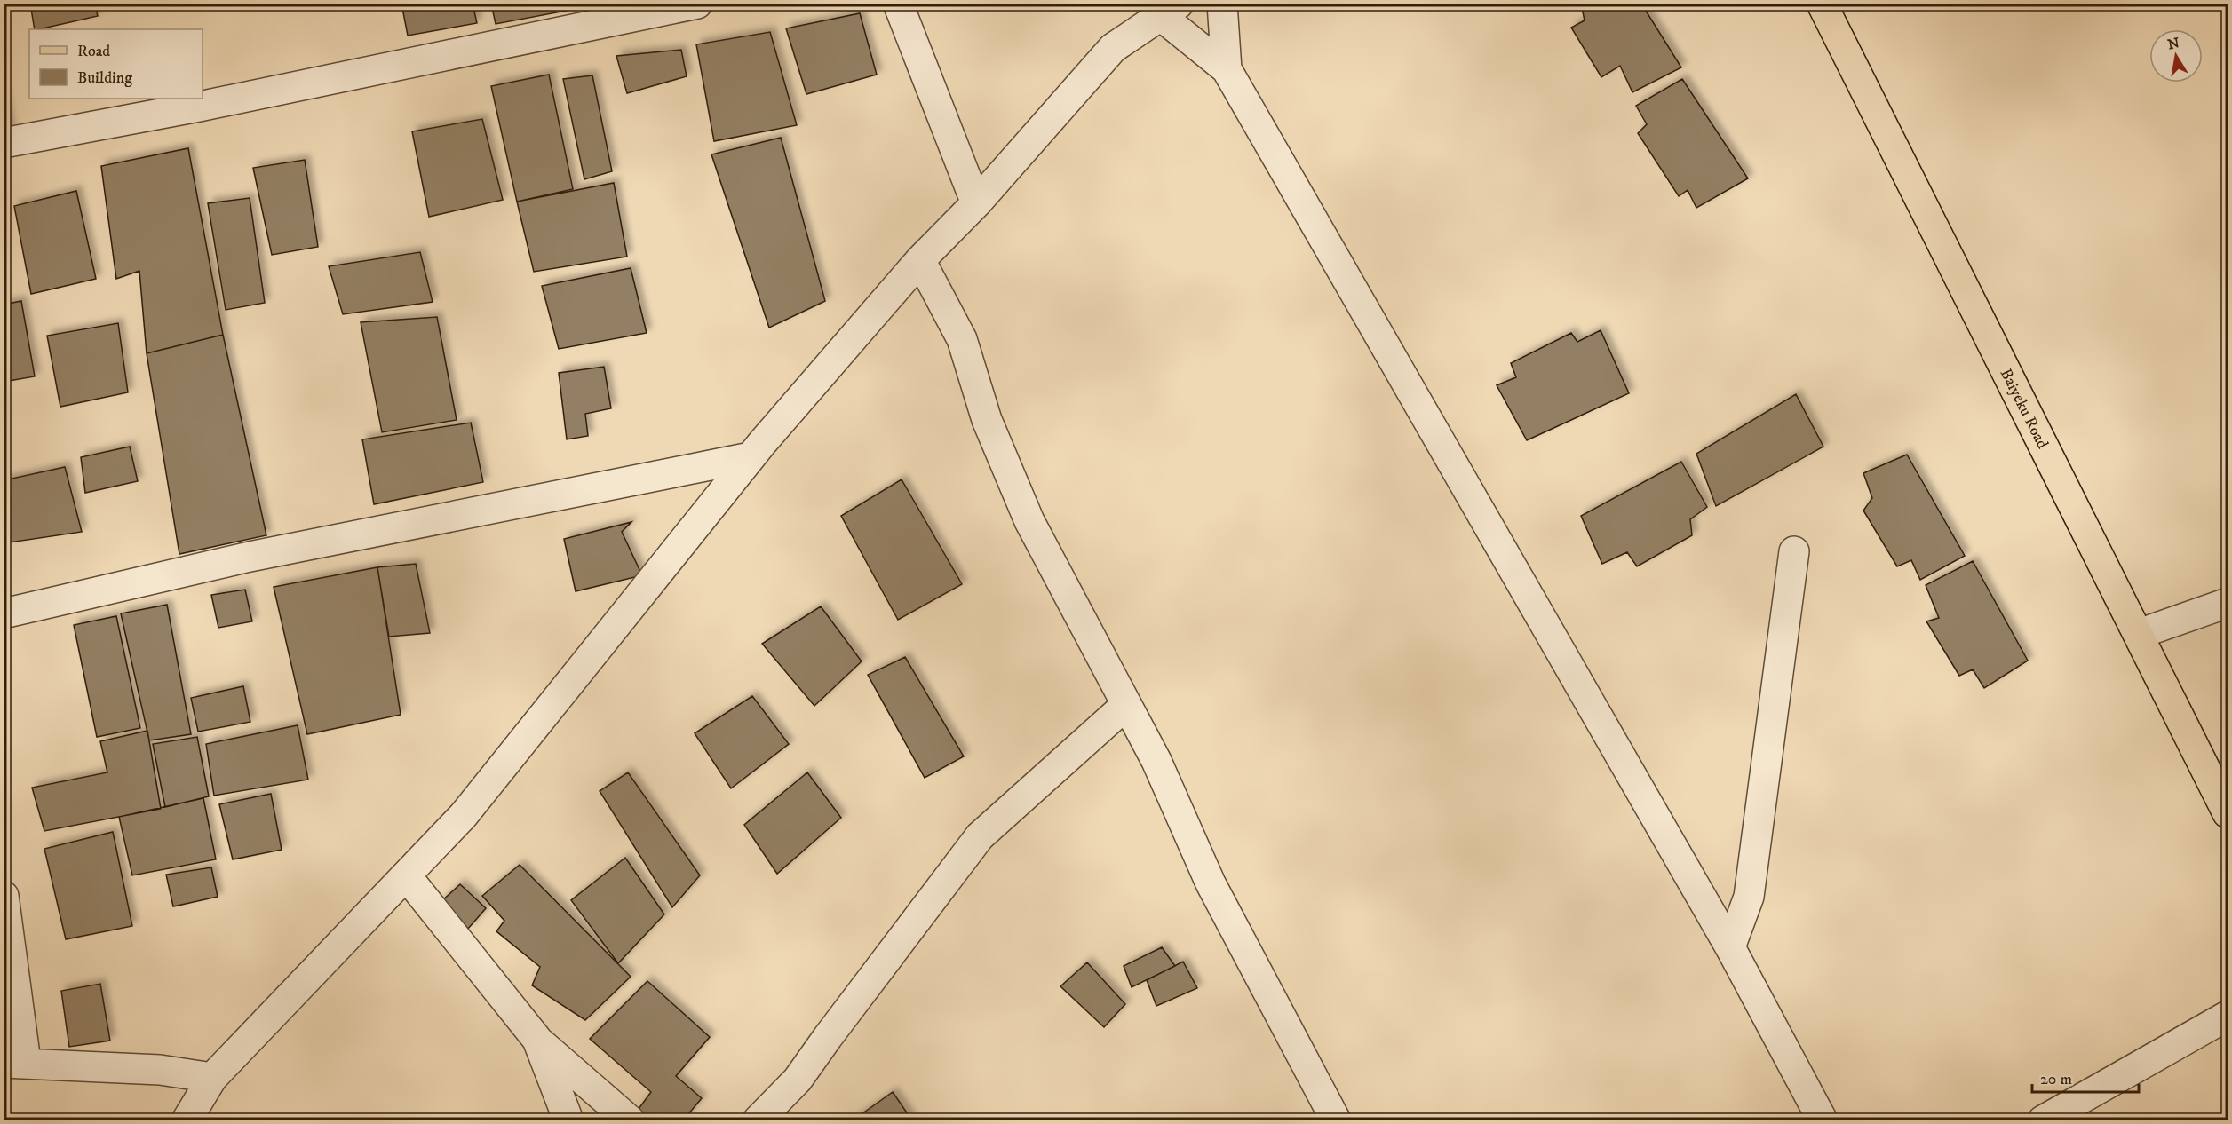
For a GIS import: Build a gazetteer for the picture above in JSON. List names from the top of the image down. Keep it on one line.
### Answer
{"streets":{"main road":["Baiyeku Road"]},"legend":["Road","Building"],"scale_bar":"20 m","north":"top"}
